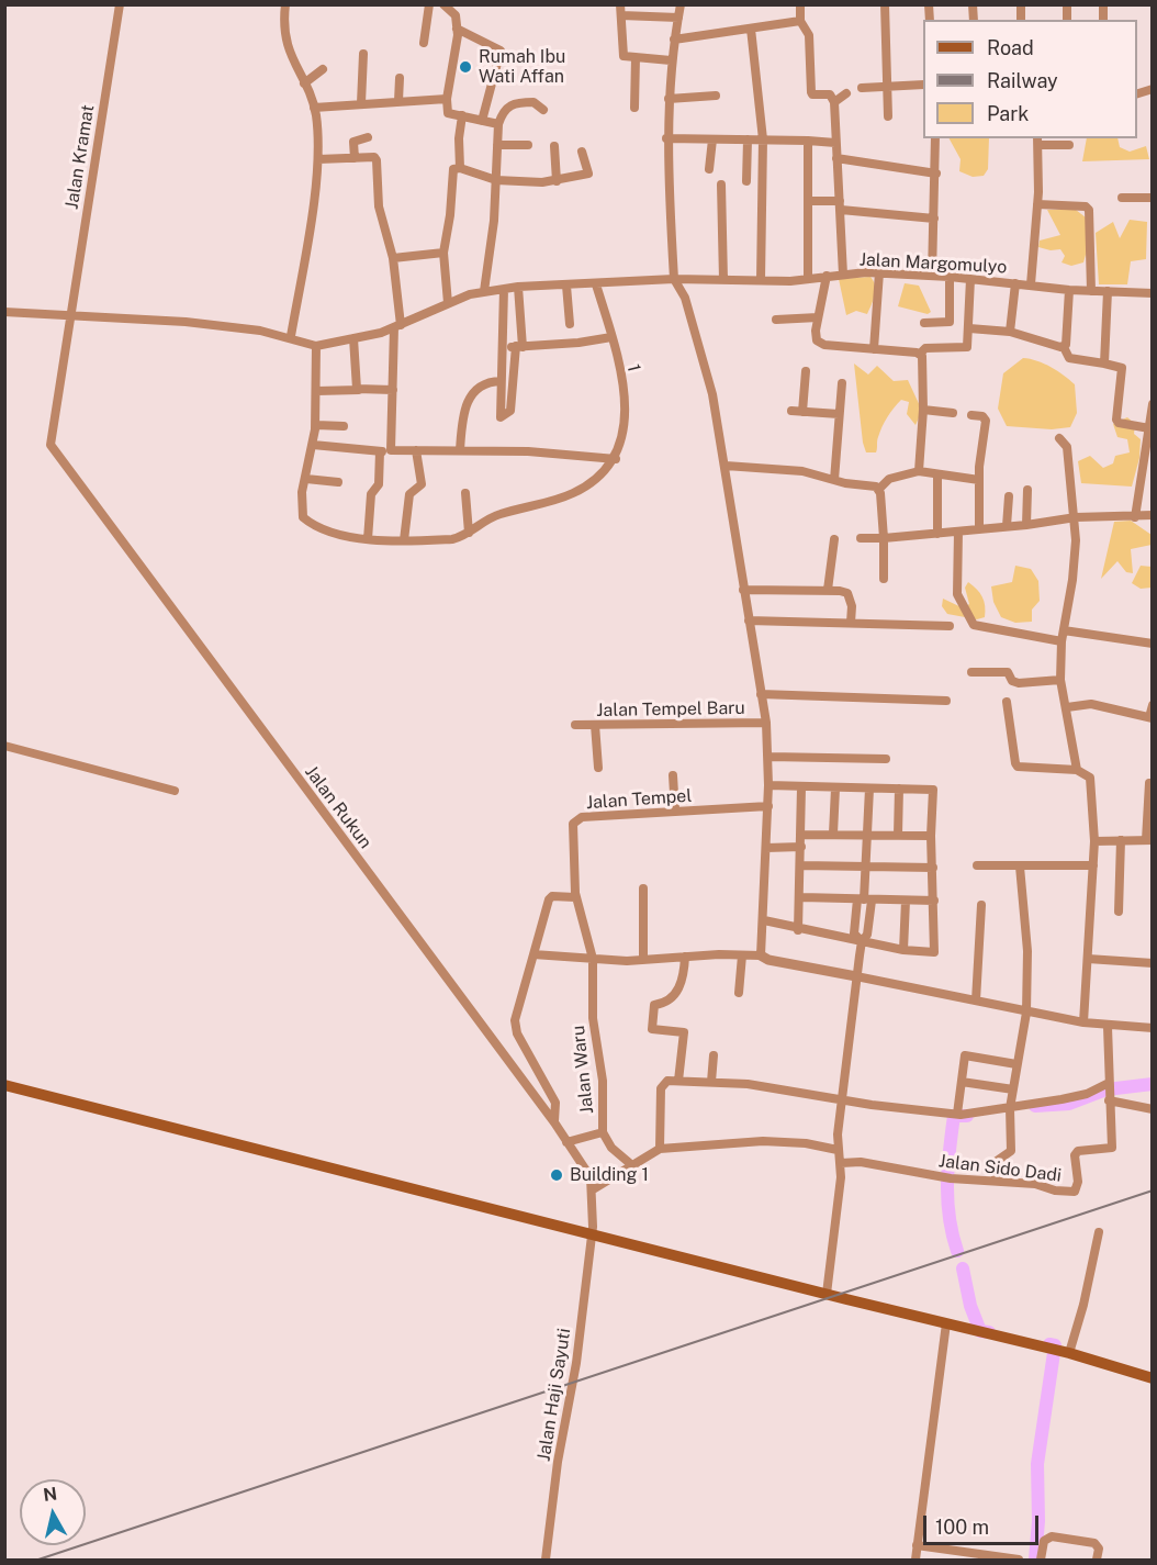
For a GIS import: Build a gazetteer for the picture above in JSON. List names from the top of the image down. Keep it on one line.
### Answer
{"streets":{"street":["Jalan Kramat","Jalan Margomulyo","1","Jalan Tempel Baru","Jalan Tempel","Jalan Rukun","Jalan Waru","Jalan Sido Dadi","Jalan Haji Sayuti"]},"crossings":[["Jalan Kramat","Jalan Rukun"],["Jalan Margomulyo","1"],["Jalan Tempel","Jalan Waru"],["Jalan Rukun","Jalan Haji Sayuti"]],"places":["Rumah Ibu Wati Affan","Building 1"],"legend":["Road","Railway","Park"],"scale_bar":"100 m","north":"top"}
